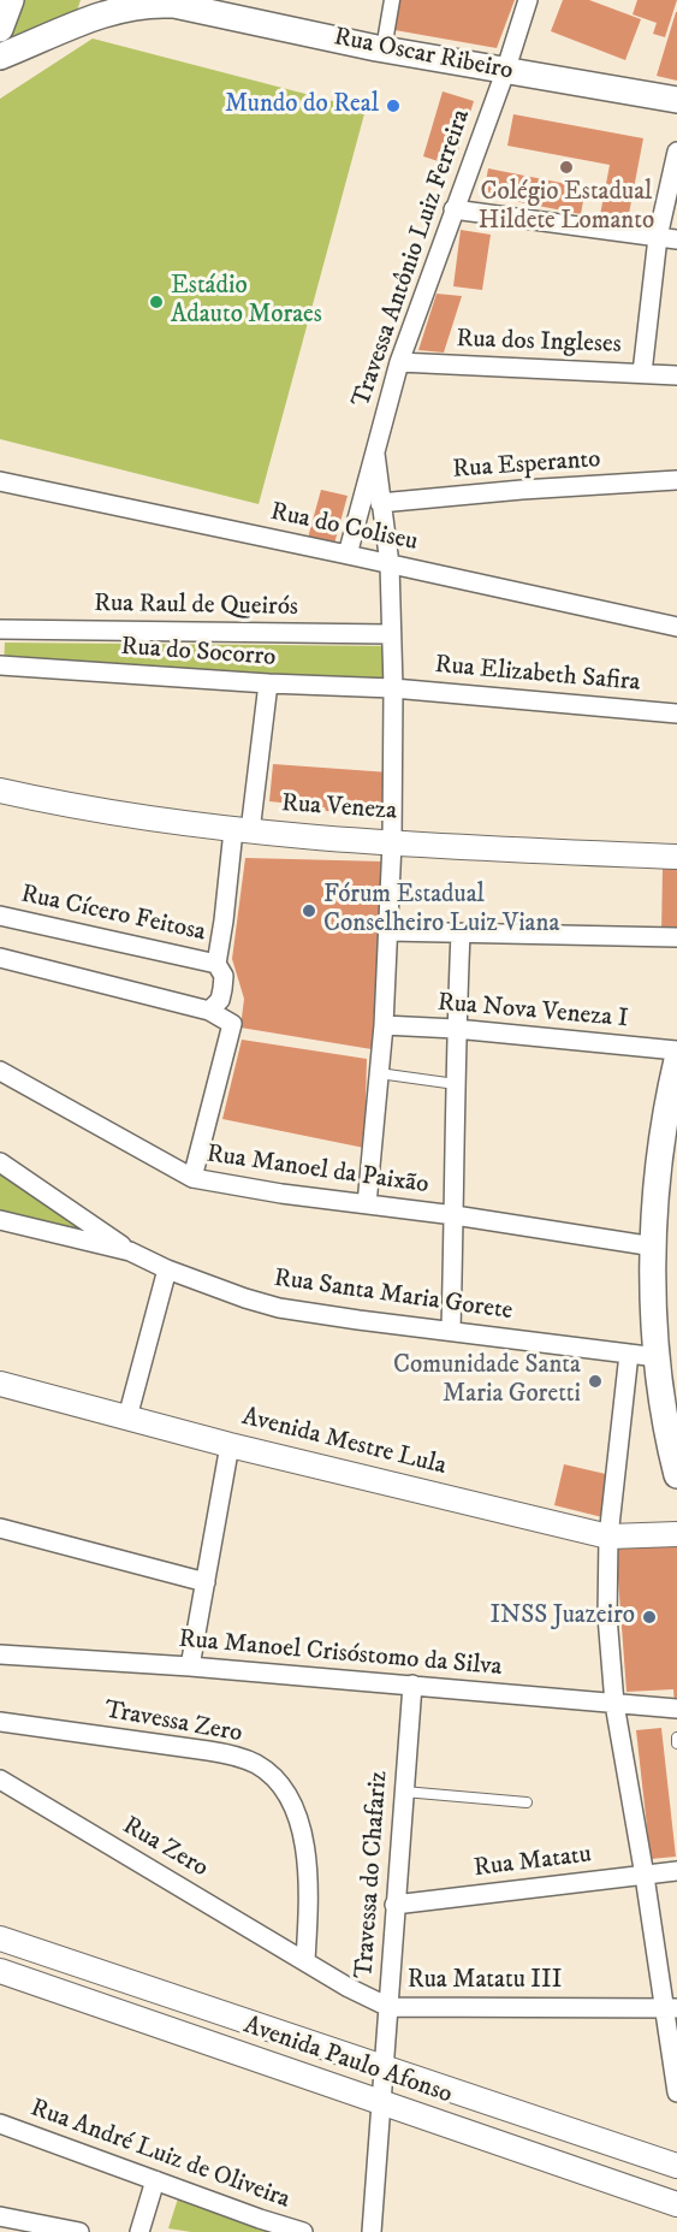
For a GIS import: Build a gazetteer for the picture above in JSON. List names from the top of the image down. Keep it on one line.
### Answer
{"streets":{"main road":["Rua Oscar Ribeiro"],"street":["Travessa Antônio Luiz Ferreira","Rua dos Ingleses","Rua Esperanto","Rua do Coliseu","Rua Raul de Queirós","Rua do Socorro","Rua Elizabeth Safira","Rua Veneza","Rua Cícero Feitosa","Rua Nova Veneza I","Rua Manoel da Paixão","Rua Santa Maria Gorete","Avenida Mestre Lula","Rua Manoel Crisóstomo da Silva","Travessa Zero","Rua Zero","Rua Matatu","Travessa do Chafariz","Rua Matatu III","Avenida Paulo Afonso","Rua André Luiz de Oliveira"]},"crossings":[["Rua Oscar Ribeiro","Travessa Antônio Luiz Ferreira"],["Travessa Antônio Luiz Ferreira","Rua dos Ingleses"],["Travessa Antônio Luiz Ferreira","Rua Esperanto"],["Travessa Antônio Luiz Ferreira","Rua do Coliseu"],["Travessa Antônio Luiz Ferreira","Rua Raul de Queirós"],["Travessa Antônio Luiz Ferreira","Rua do Socorro"],["Travessa Antônio Luiz Ferreira","Rua Elizabeth Safira"],["Travessa Antônio Luiz Ferreira","Rua Veneza"],["Travessa Antônio Luiz Ferreira","Rua Nova Veneza I"],["Travessa Antônio Luiz Ferreira","Rua Manoel da Paixão"],["Rua do Socorro","Rua Elizabeth Safira"],["Rua Manoel Crisóstomo da Silva","Travessa do Chafariz"],["Travessa Zero","Rua Zero"],["Travessa Zero","Rua Matatu III"],["Rua Zero","Rua Matatu III"],["Rua Matatu","Travessa do Chafariz"],["Travessa do Chafariz","Rua Matatu III"],["Travessa do Chafariz","Avenida Paulo Afonso"]],"places":["Mundo do Real","Colégio Estadual Hildete Lomanto","Estádio Adauto Moraes","Fórum Estadual Conselheiro Luiz Viana","Comunidade Santa Maria Goretti","INSS Juazeiro"]}
